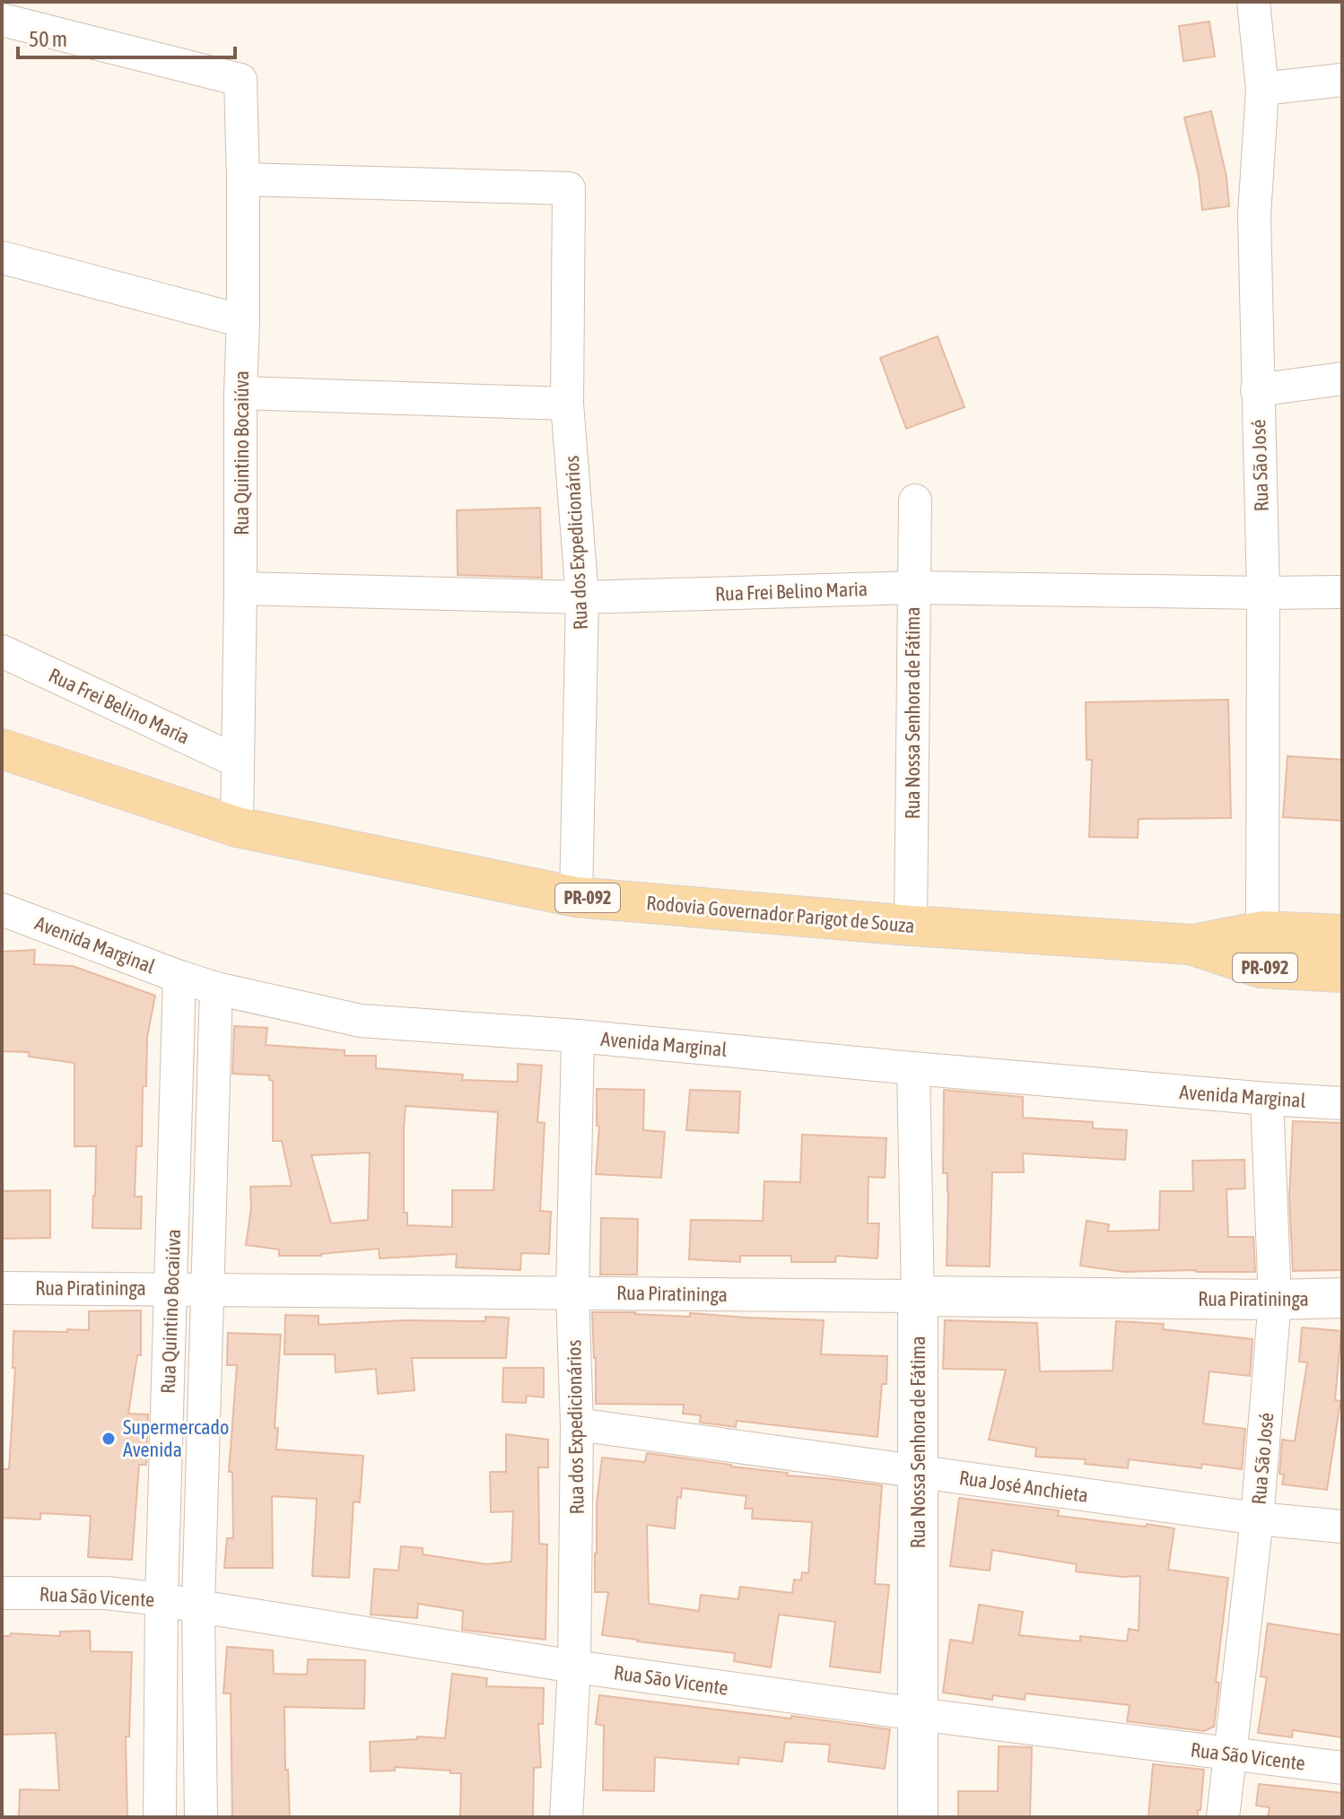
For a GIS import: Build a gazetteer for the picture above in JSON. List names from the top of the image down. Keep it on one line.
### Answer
{"streets":{"main road":["PR-092","Rodovia Governador Parigot de Souza"],"street":["Rua Quintino Bocaiúva","Rua São José","Rua dos Expedicionários","Rua Frei Belino Maria","Rua Nossa Senhora de Fátima","Avenida Marginal","Rua Piratininga","Rua José Anchieta","Rua São Vicente"]},"crossings":[["Rua Quintino Bocaiúva","Rua dos Expedicionários"],["Rua Quintino Bocaiúva","Rua Frei Belino Maria"],["Rua Quintino Bocaiúva","Rodovia Governador Parigot de Souza"],["Rua Quintino Bocaiúva","Avenida Marginal"],["Rua Quintino Bocaiúva","Rua Piratininga"],["Rua Quintino Bocaiúva","Rua São Vicente"],["Rua São José","Rua Frei Belino Maria"],["Rua São José","Rodovia Governador Parigot de Souza"],["Rua São José","Avenida Marginal"],["Rua São José","Rua Piratininga"],["Rua São José","Rua José Anchieta"],["Rua São José","Rua São Vicente"],["Rua dos Expedicionários","Rua Frei Belino Maria"],["Rua dos Expedicionários","Rodovia Governador Parigot de Souza"],["Rua dos Expedicionários","Avenida Marginal"],["Rua dos Expedicionários","Rua Piratininga"],["Rua dos Expedicionários","Rua José Anchieta"],["Rua dos Expedicionários","Rua São Vicente"],["Rua Frei Belino Maria","Rua Nossa Senhora de Fátima"],["Rua Nossa Senhora de Fátima","Rodovia Governador Parigot de Souza"],["Rua Nossa Senhora de Fátima","Avenida Marginal"],["Rua Nossa Senhora de Fátima","Rua Piratininga"],["Rua Nossa Senhora de Fátima","Rua José Anchieta"],["Rua Nossa Senhora de Fátima","Rua São Vicente"]],"places":["Supermercado Avenida"],"scale_bar":"50 m"}
